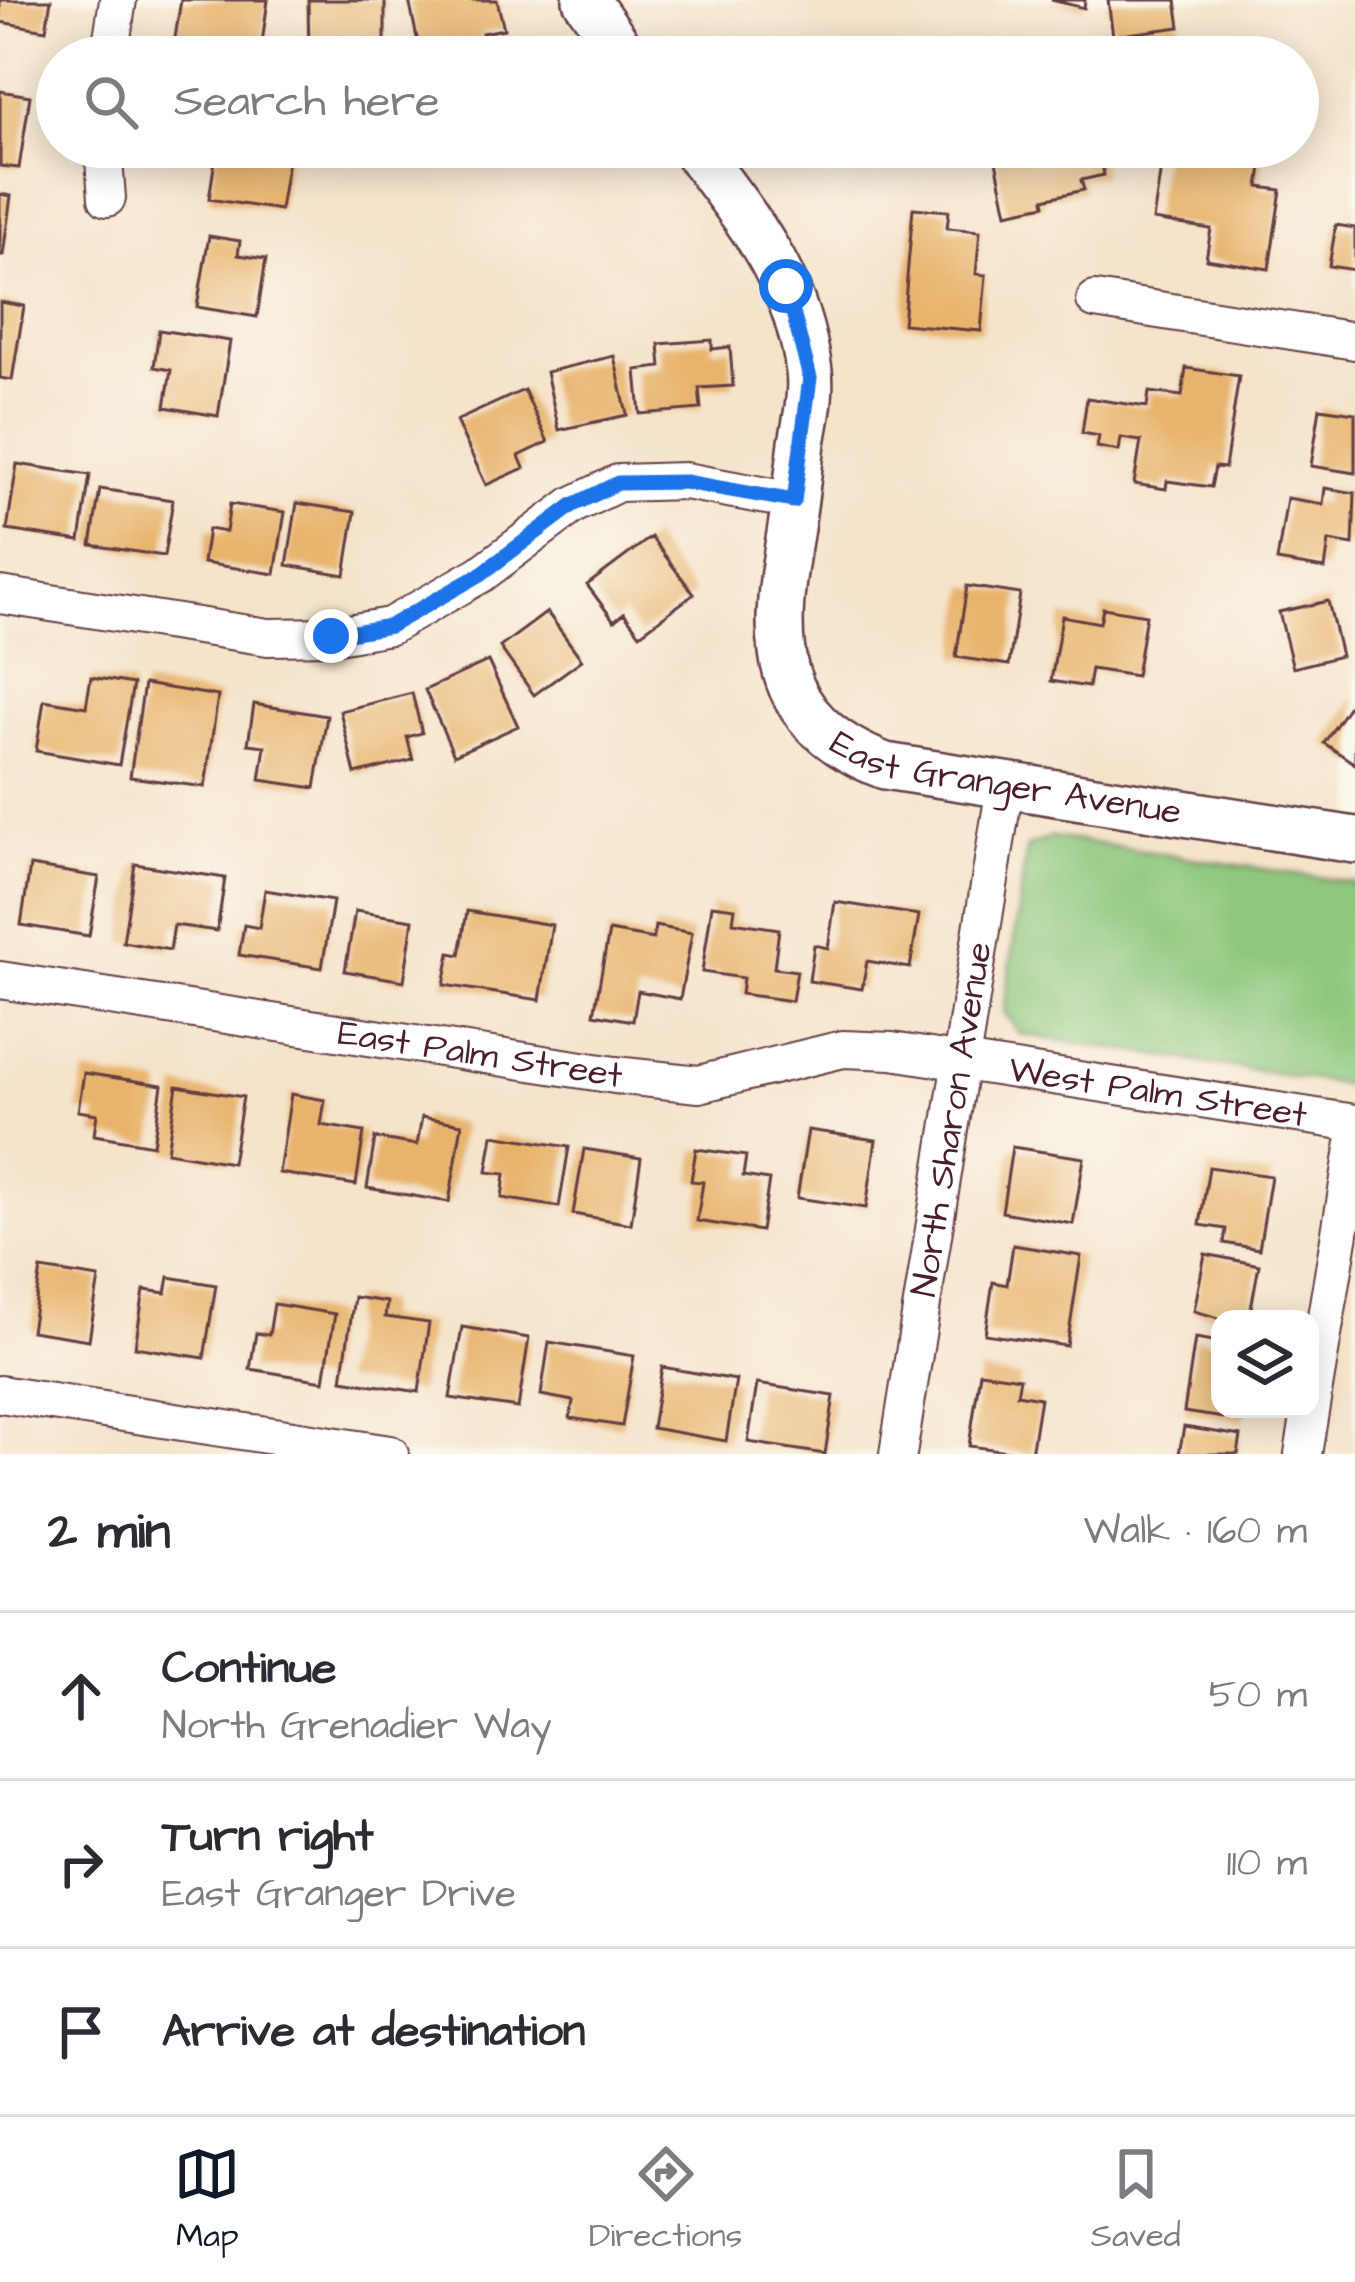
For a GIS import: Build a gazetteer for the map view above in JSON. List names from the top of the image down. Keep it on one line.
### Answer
{"streets":{"street":["East Granger Avenue","East Palm Street","West Palm Street","North Sharon Avenue"]},"crossings":[["East Granger Avenue","North Sharon Avenue"],["East Palm Street","West Palm Street"],["East Palm Street","North Sharon Avenue"],["West Palm Street","North Sharon Avenue"]],"page":{"search":"Search here","heading":["2 min","Walk · 160 m"],"list":[["Continue","North Grenadier Way","50 m"],["Turn right","East Granger Drive","110 m"],"Arrive at destination"],"nav":["Map","Directions","Saved"]}}
